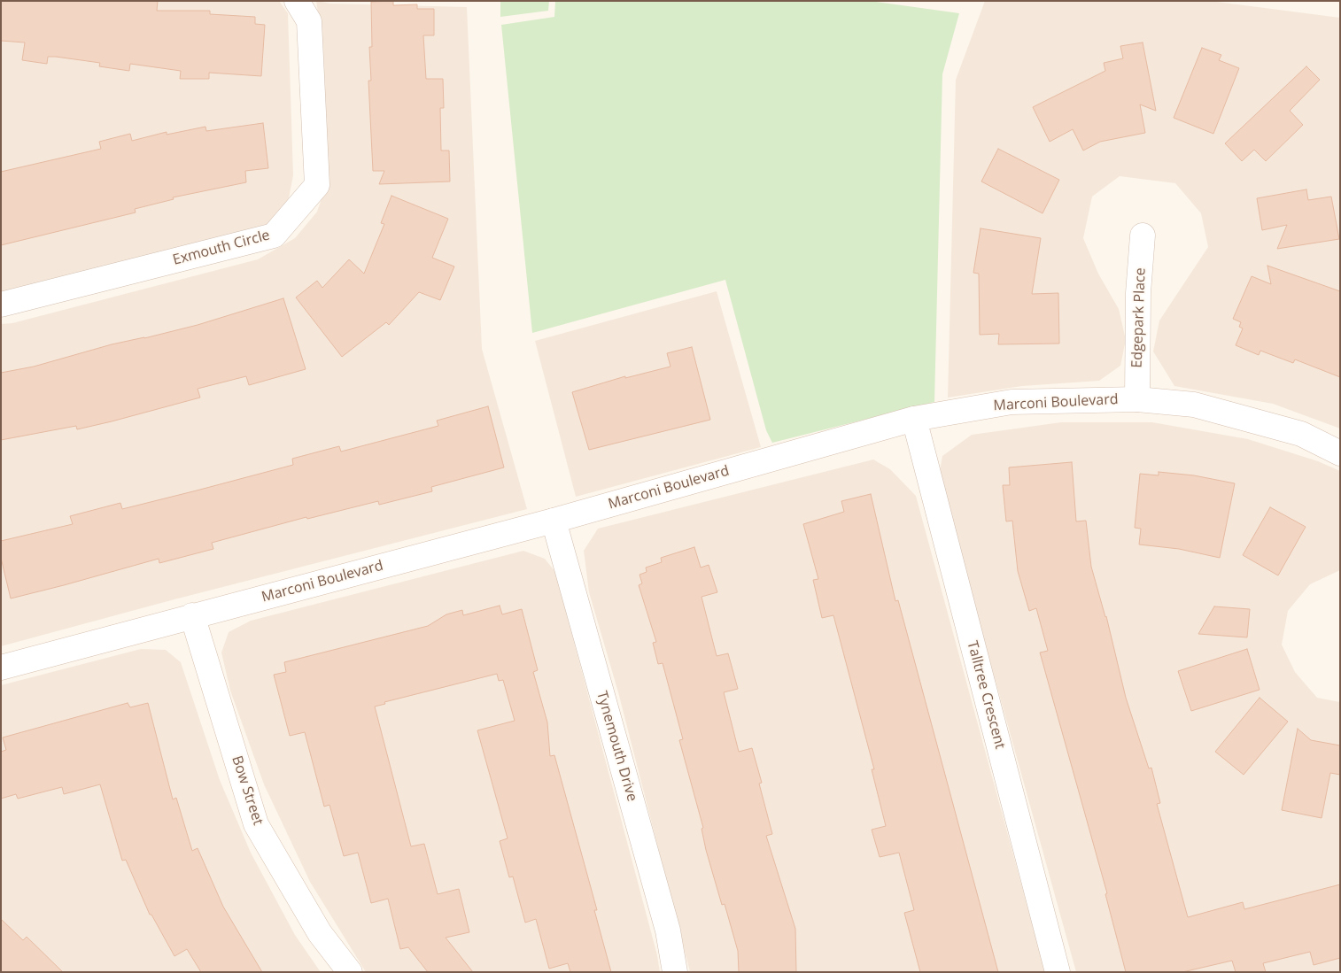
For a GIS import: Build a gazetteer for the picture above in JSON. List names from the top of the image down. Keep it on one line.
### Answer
{"streets":{"street":["Exmouth Circle","Edgepark Place","Marconi Boulevard","Talltree Crescent","Tynemouth Drive","Bow Street"]},"crossings":[["Edgepark Place","Marconi Boulevard"],["Marconi Boulevard","Talltree Crescent"],["Marconi Boulevard","Tynemouth Drive"],["Marconi Boulevard","Bow Street"]]}
